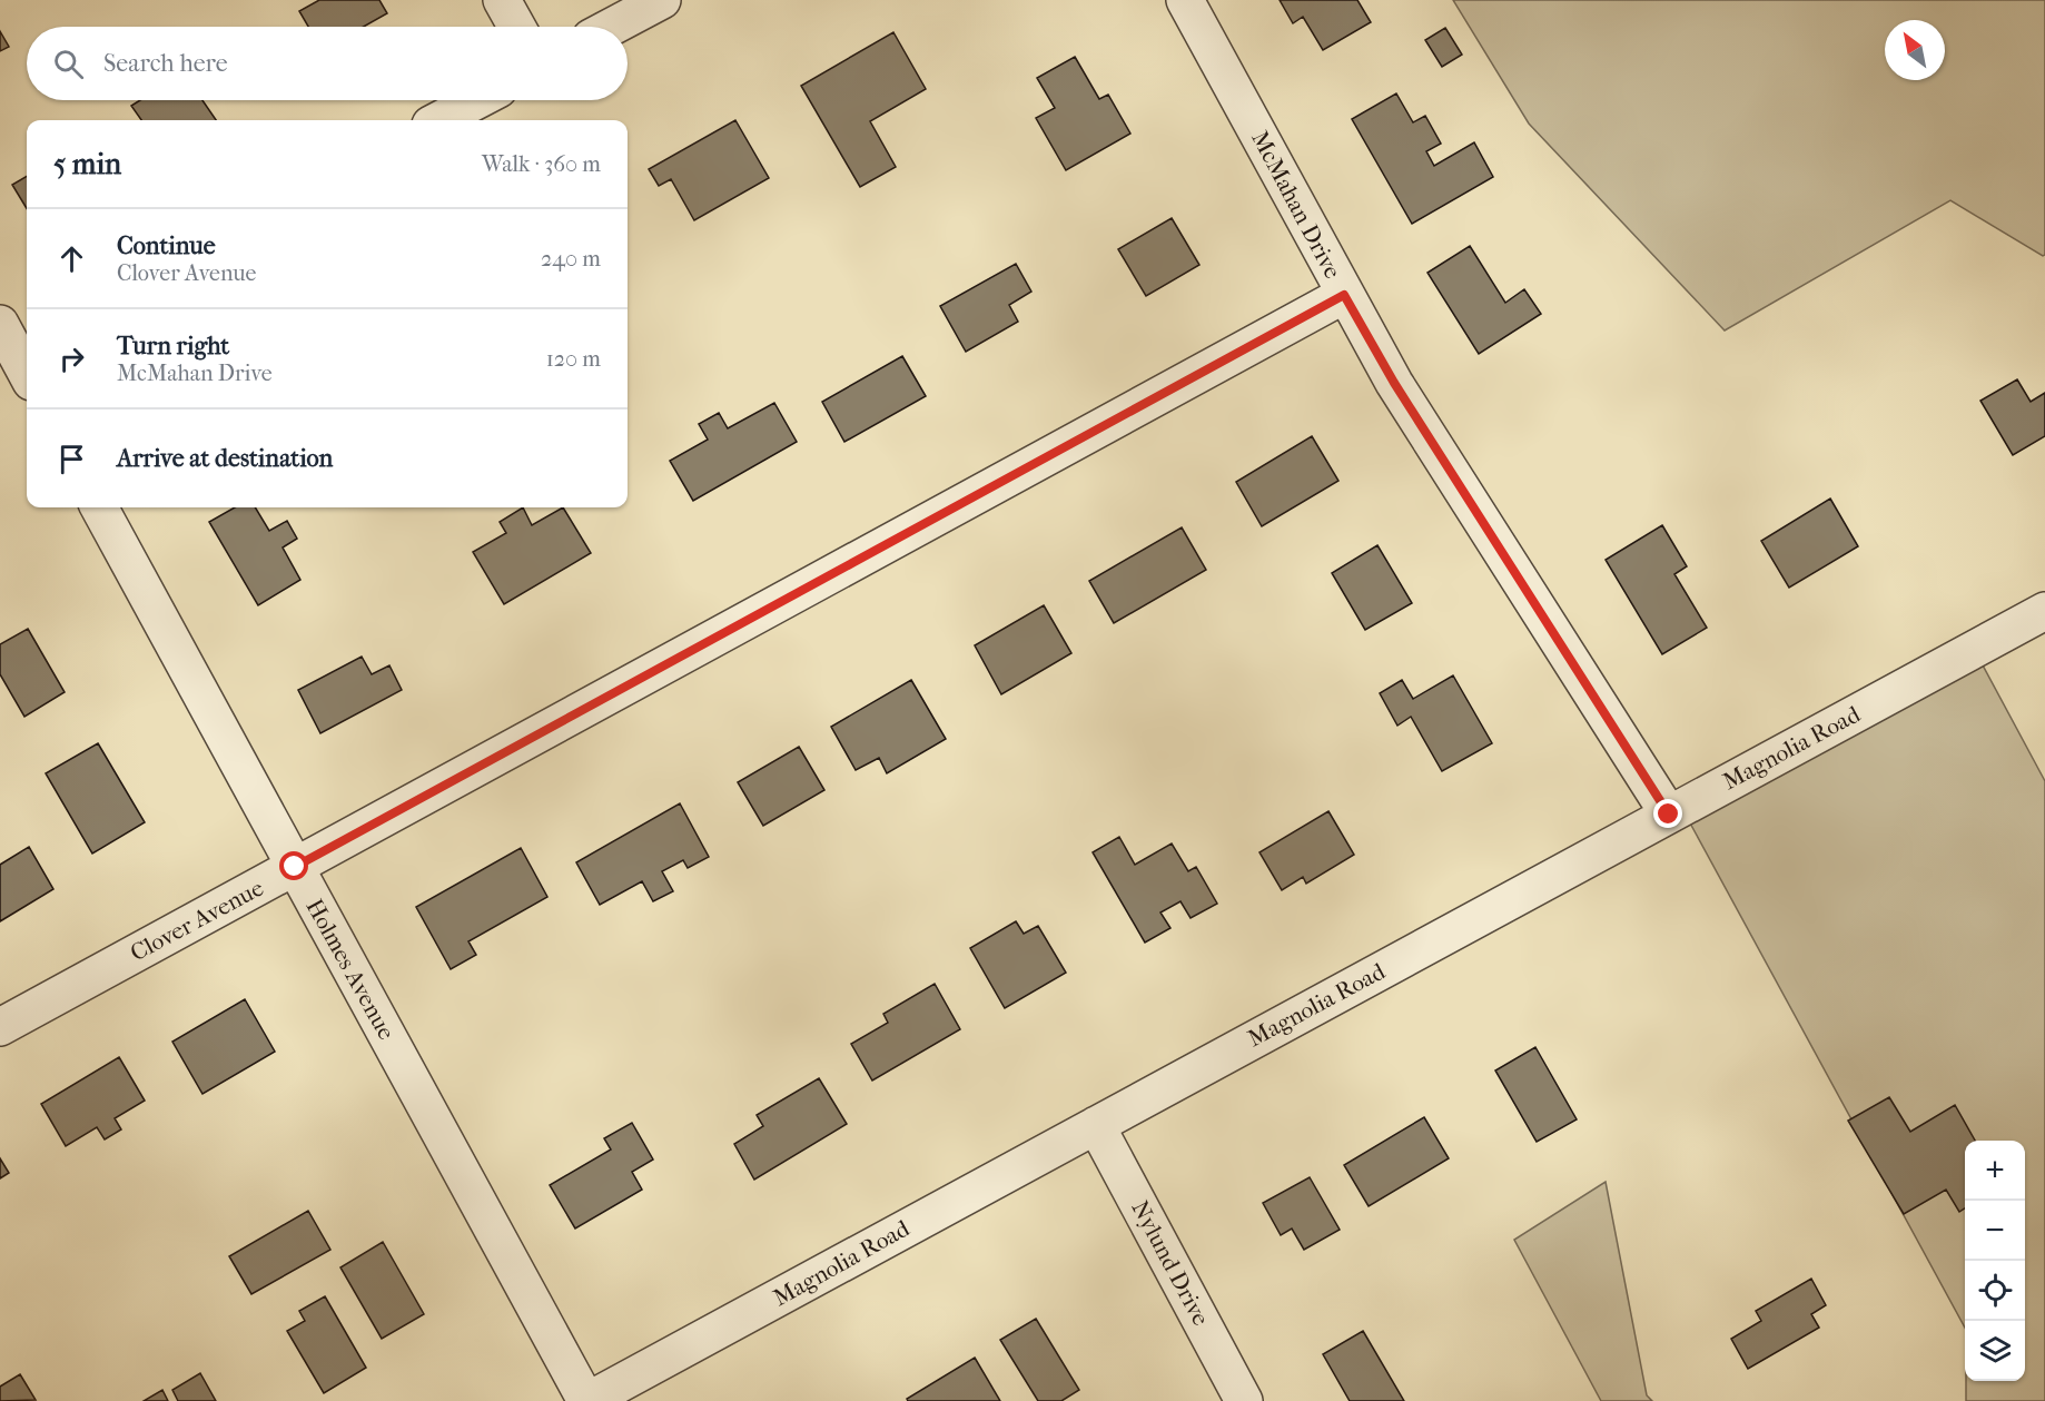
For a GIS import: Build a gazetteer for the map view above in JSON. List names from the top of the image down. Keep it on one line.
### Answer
{"streets":{"street":["McMahan Drive","Magnolia Road","Clover Avenue","Holmes Avenue","Nylund Drive"]},"crossings":[["McMahan Drive","Magnolia Road"],["McMahan Drive","Clover Avenue"],["Magnolia Road","Holmes Avenue"],["Magnolia Road","Nylund Drive"],["Clover Avenue","Holmes Avenue"]],"north":"top left","page":{"search":"Search here","heading":["5 min","Walk · 360 m"],"list":[["Continue","Clover Avenue","240 m"],["Turn right","McMahan Drive","120 m"],"Arrive at destination"],"map_buttons":["+","−"]}}
